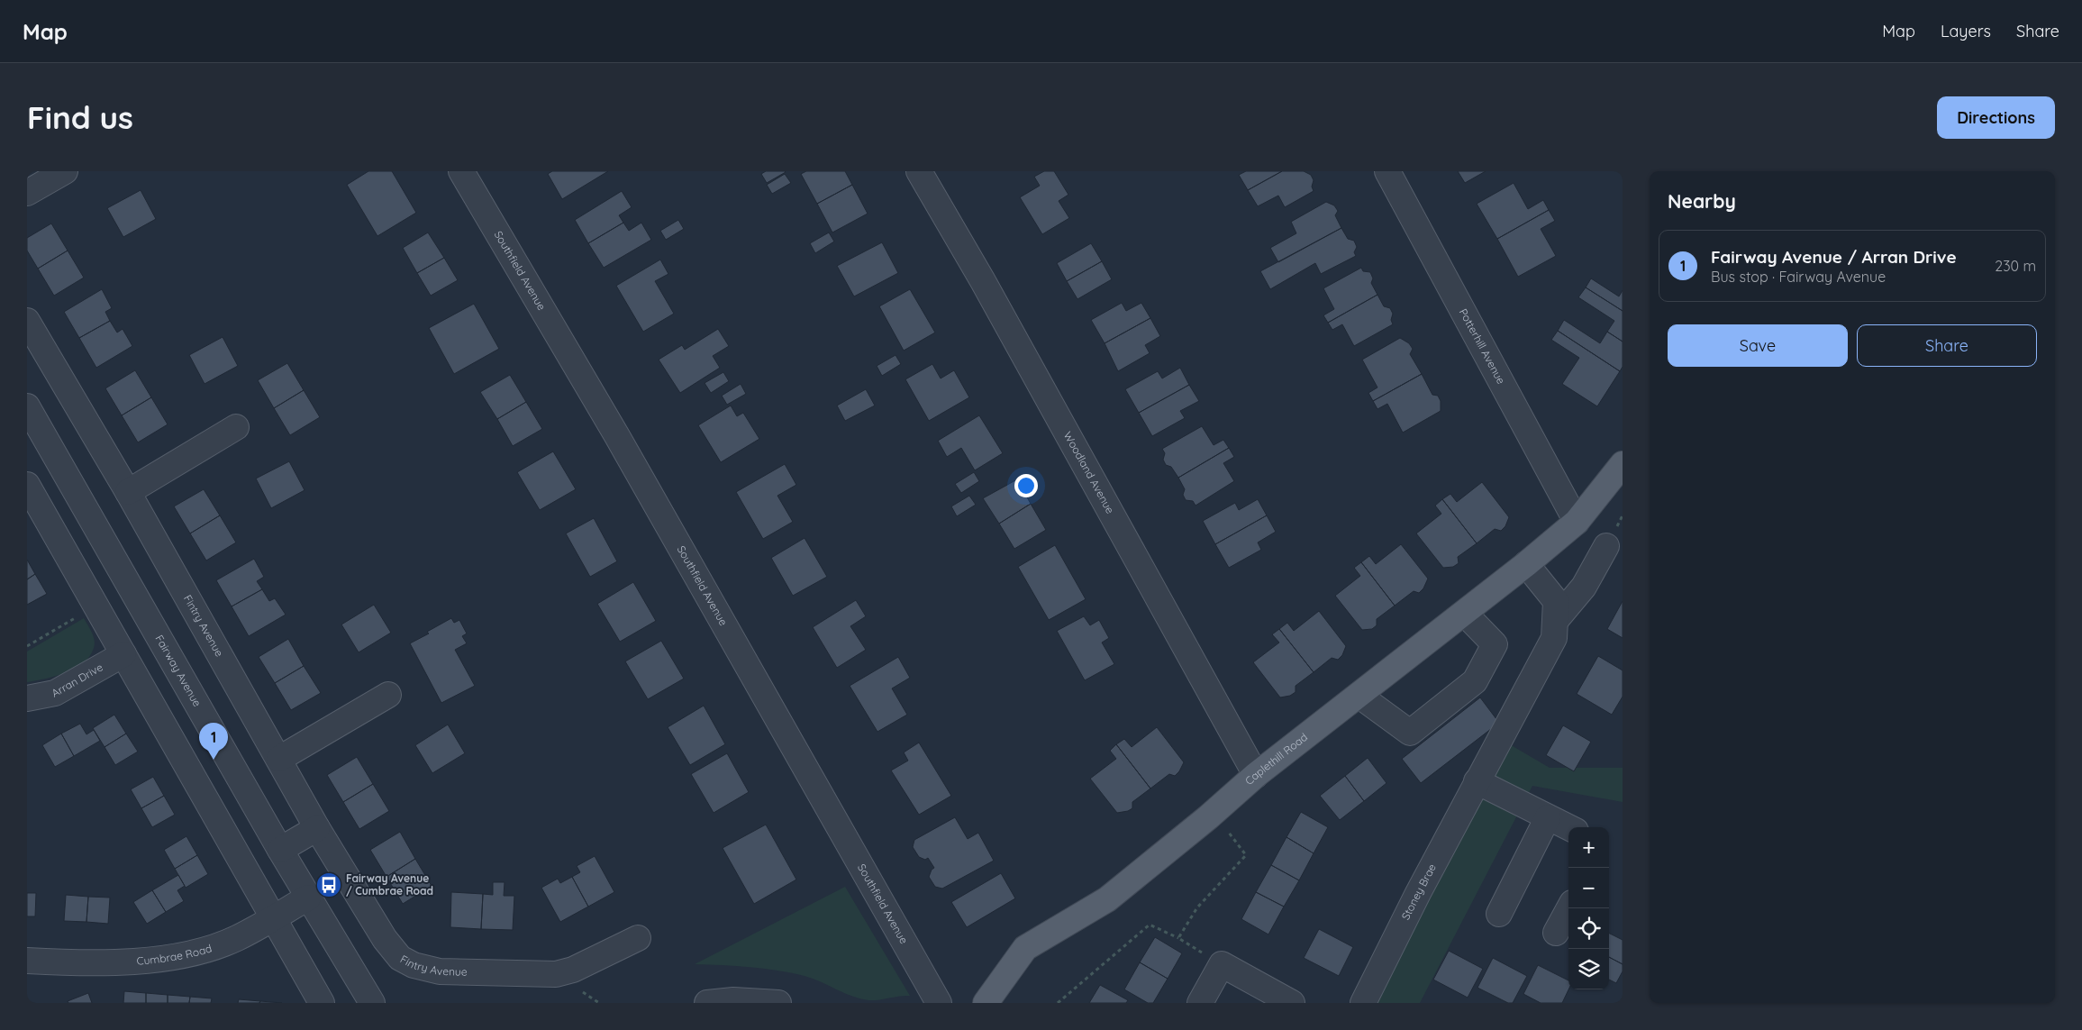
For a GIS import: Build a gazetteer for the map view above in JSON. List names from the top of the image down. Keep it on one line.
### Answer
{"streets":{"main road":["Caplethill Road"],"street":["Southfield Avenue","Potterhill Avenue","Woodland Avenue","Fintry Avenue","Fairway Avenue","Arran Drive","Stoney Brae","Cumbrae Road"]},"crossings":[["Potterhill Avenue","Caplethill Road"],["Woodland Avenue","Caplethill Road"],["Fairway Avenue","Cumbrae Road"],["Caplethill Road","Stoney Brae"]],"places":{"bus stop":["Fairway Avenue / Cumbrae Road"]},"page":{"header":"Map","nav":["Map","Layers","Share"],"buttons":["Directions",["Save","Share"]],"title":"Find us","heading":"Nearby","list":[{"mark":"1","name":"Fairway Avenue / Arran Drive","note":"Bus stop · Fairway Avenue","value":"230 m"}],"pins":"1","map_buttons":["+","−"]}}
